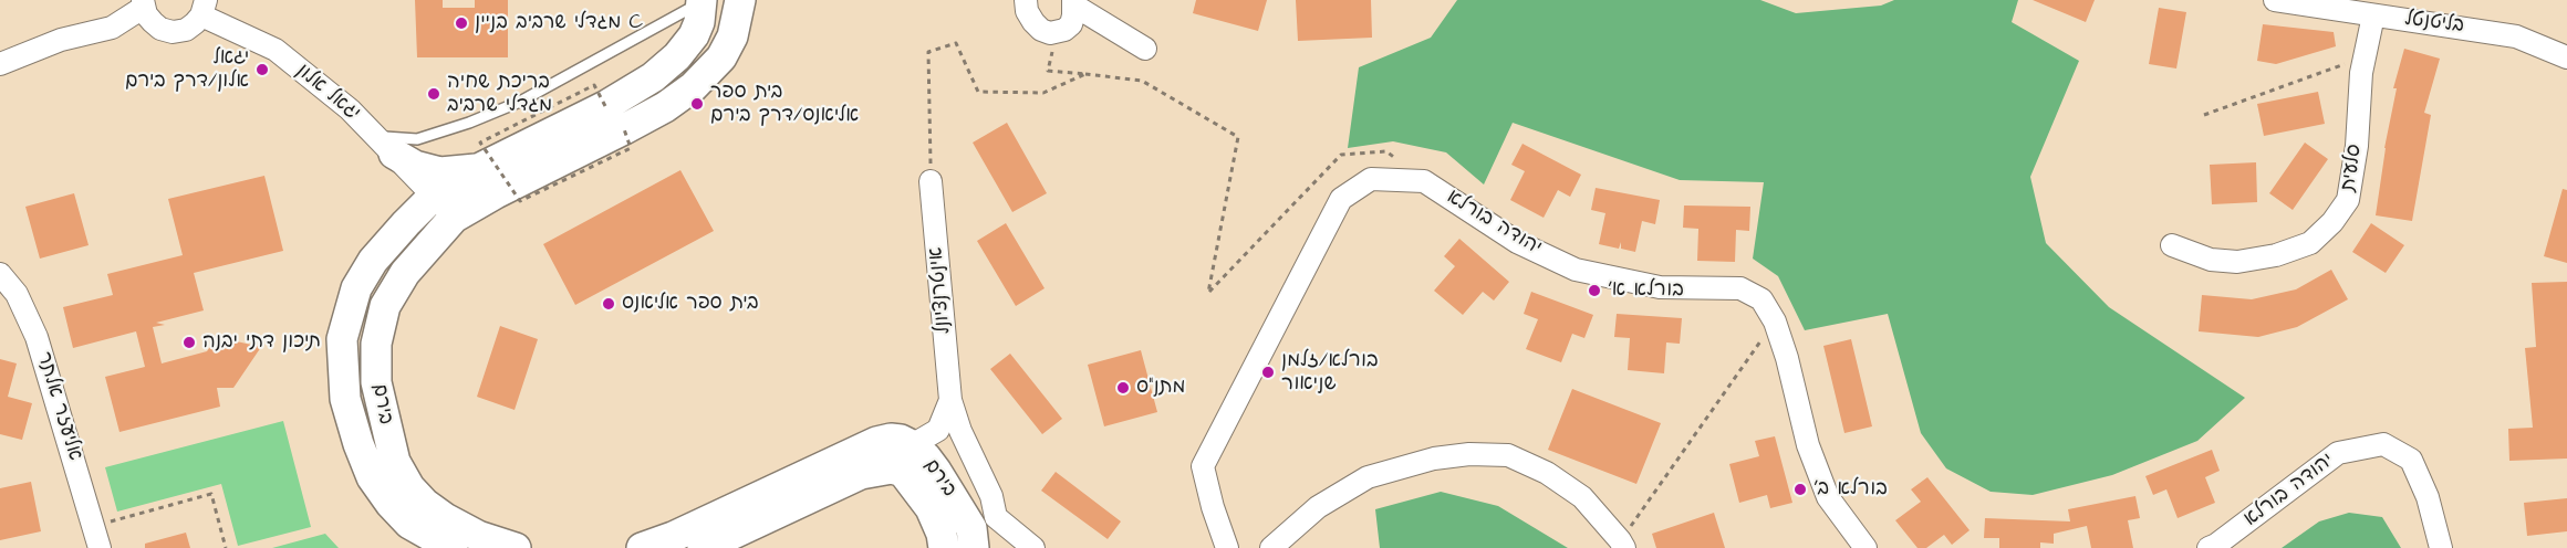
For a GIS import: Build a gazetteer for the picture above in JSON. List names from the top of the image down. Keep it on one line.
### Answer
{"streets":{"street":["בליטנטל","יגאל אלון","סלעית","יהודה בורלא","אינטרנציונל","בירם","אליעזר אלתר"]},"crossings":[["בליטנטל","סלעית"],["יגאל אלון","בירם"]],"places":["מגדלי שרביב בניין C","יגאל אלון/דרך בירם","בריכת שחיה מגדלי שרביב","בית ספר אליאנס/דרך בירם","בורלא א׳","בית ספר אליאנס","תיכון דתי יבנה","בורלא/זלמן שניאור","מתנ\"ס","בורלא ב׳"]}
